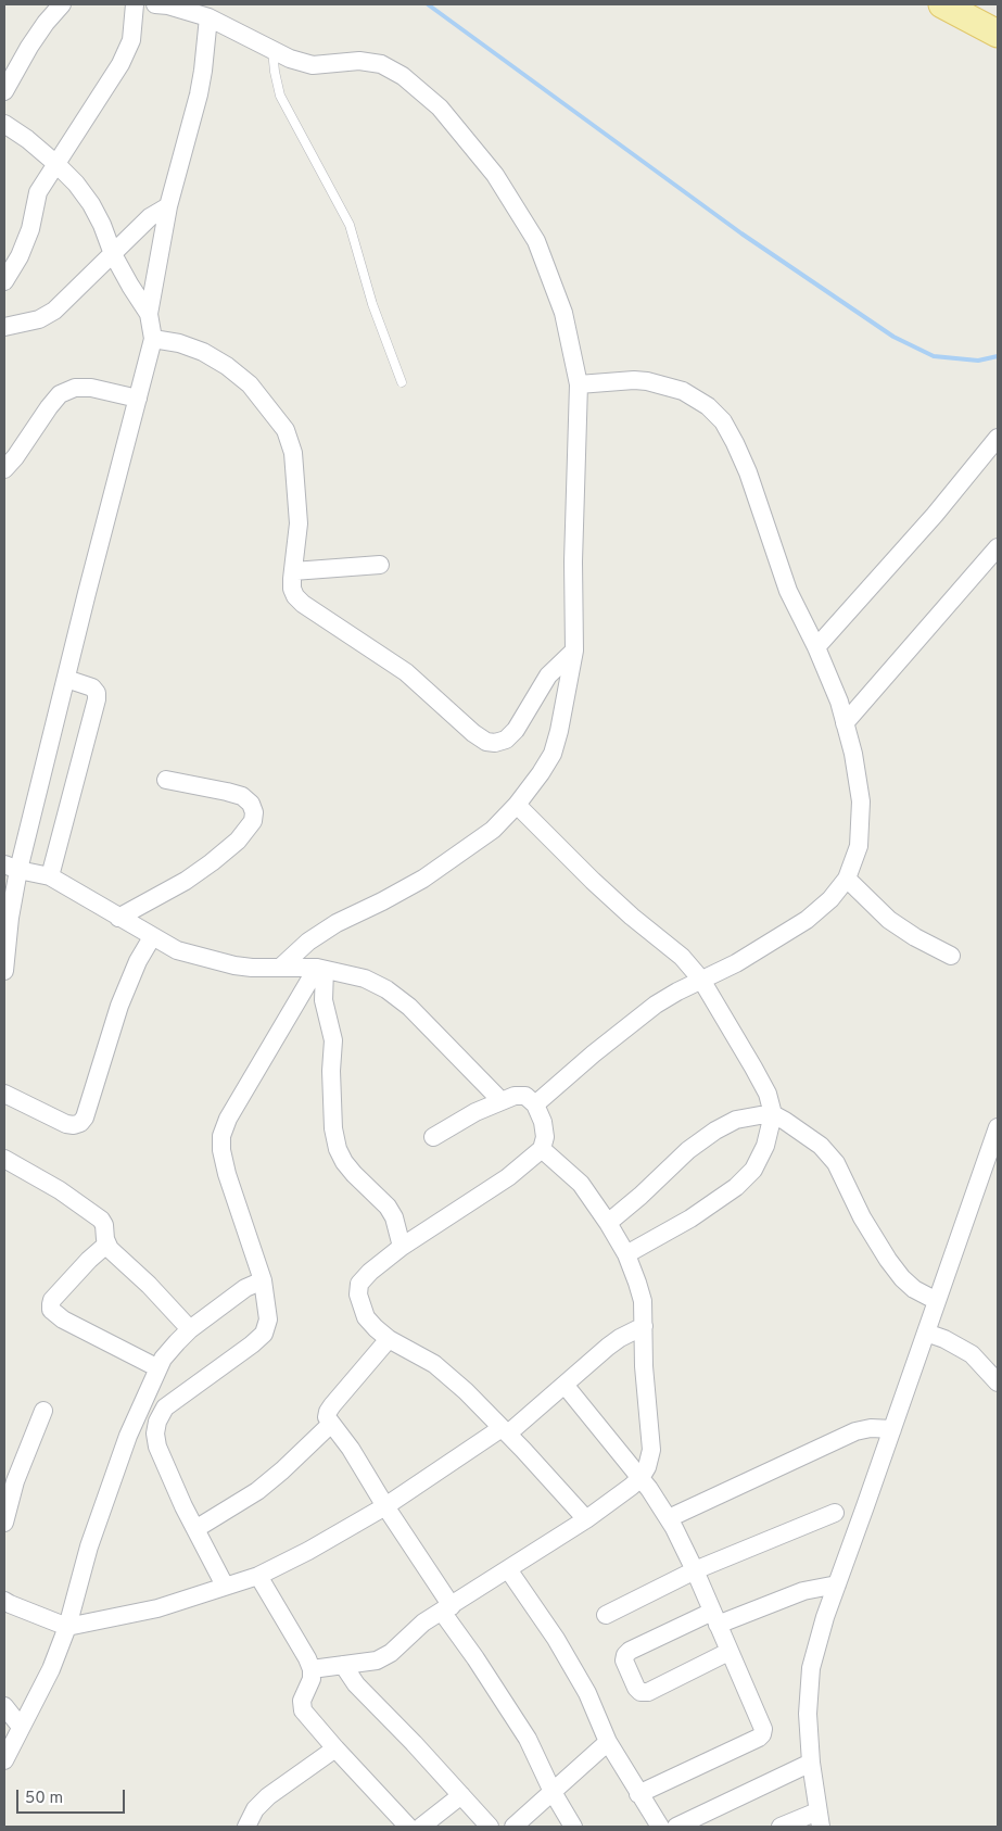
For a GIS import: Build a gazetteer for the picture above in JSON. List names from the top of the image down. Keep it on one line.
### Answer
{"scale_bar":"50 m"}
